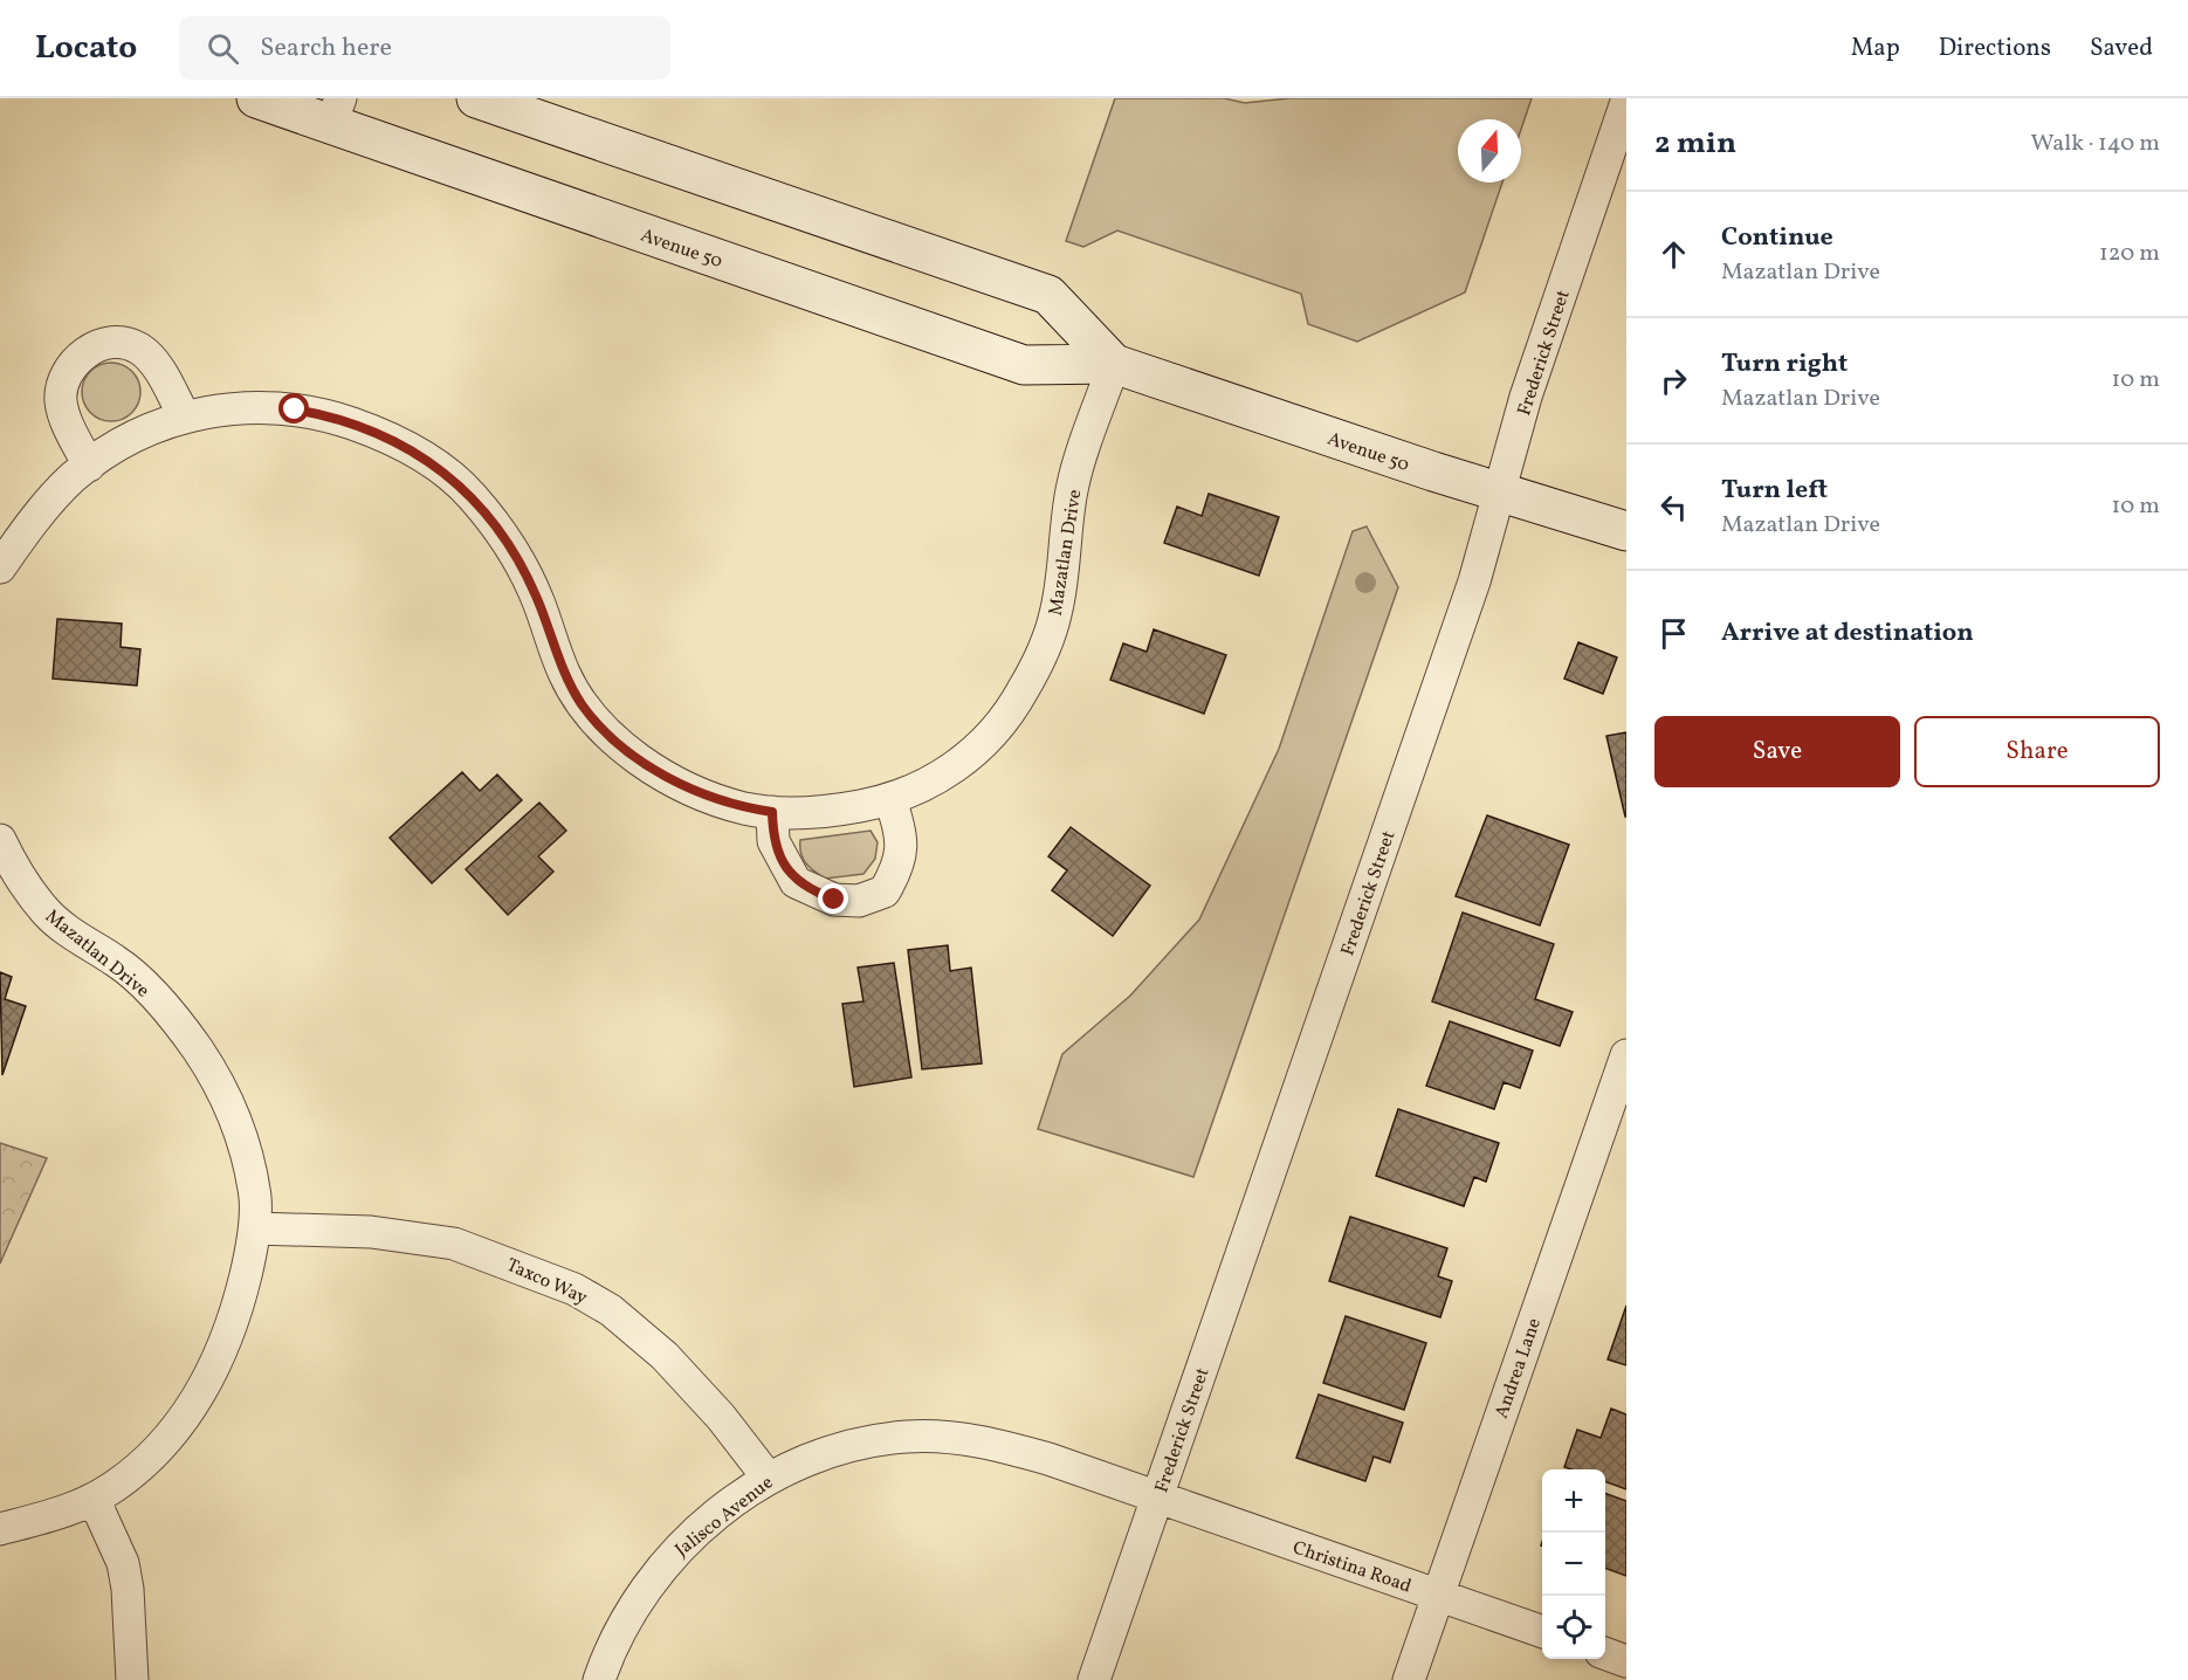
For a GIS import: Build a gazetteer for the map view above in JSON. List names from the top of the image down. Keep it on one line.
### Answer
{"streets":{"main road":["Avenue 50"],"street":["Frederick Street","Mazatlan Drive","Taxco Way","Andrea Lane","Jalisco Avenue","Christina Road"]},"crossings":[["Avenue 50","Frederick Street"],["Avenue 50","Mazatlan Drive"],["Frederick Street","Jalisco Avenue"],["Frederick Street","Christina Road"],["Mazatlan Drive","Taxco Way"],["Taxco Way","Jalisco Avenue"],["Andrea Lane","Christina Road"],["Jalisco Avenue","Christina Road"]],"north":"top","page":{"header":"Locato","search":"Search here","nav":["Map","Directions","Saved"],"heading":["2 min","Walk · 140 m"],"list":[["Continue","Mazatlan Drive","120 m"],["Turn right","Mazatlan Drive","10 m"],["Turn left","Mazatlan Drive","10 m"],"Arrive at destination"],"buttons":["Save","Share"],"map_buttons":["+","−"]}}
